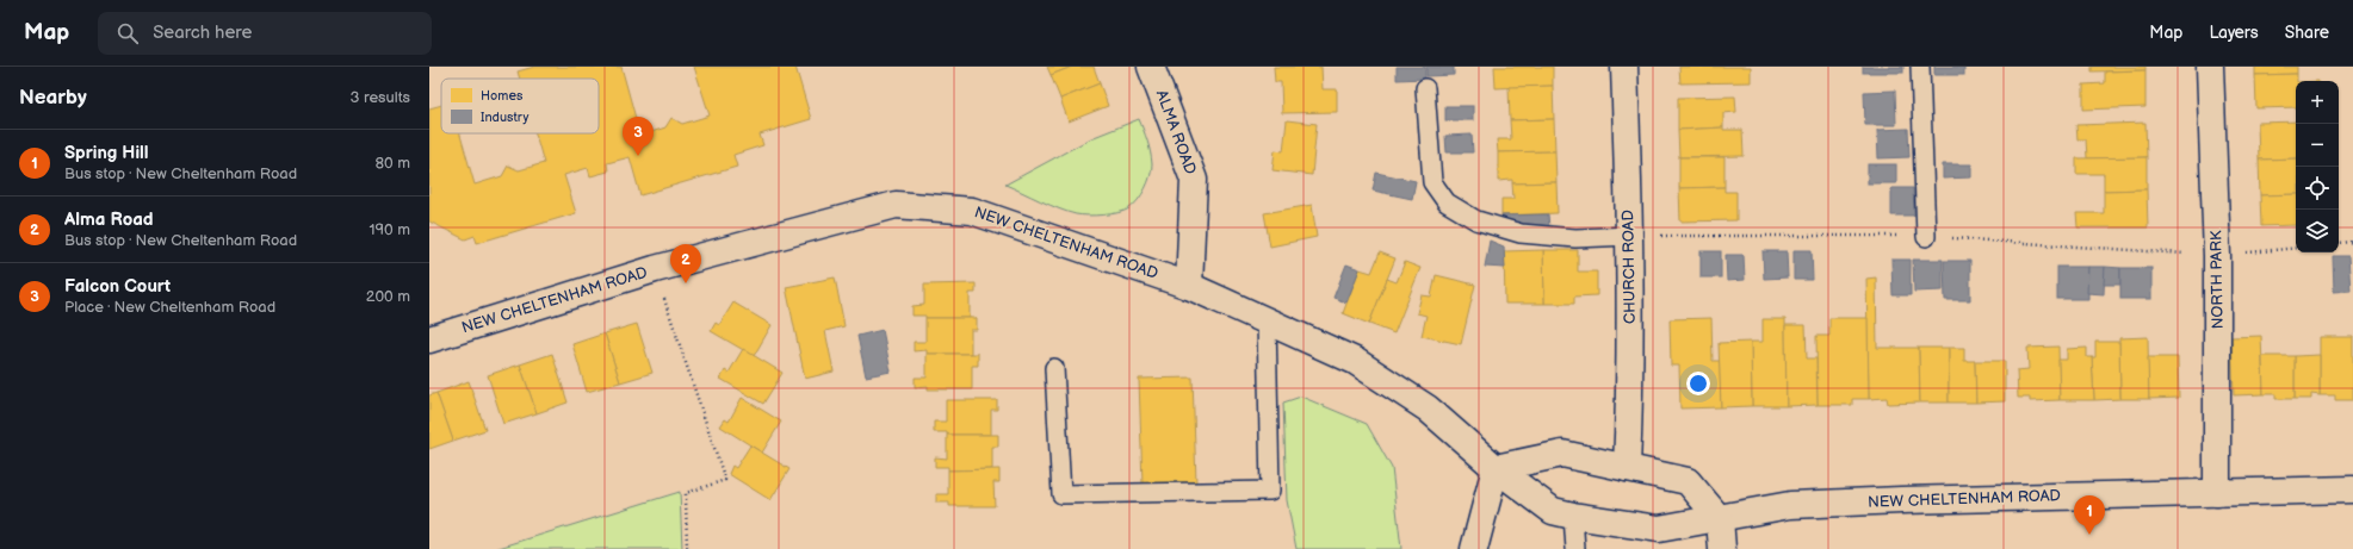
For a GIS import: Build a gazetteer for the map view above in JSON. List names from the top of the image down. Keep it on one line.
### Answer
{"streets":{"street":["ALMA ROAD","NEW CHELTENHAM ROAD","CHURCH ROAD","NORTH PARK"]},"crossings":[["ALMA ROAD","NEW CHELTENHAM ROAD"],["NEW CHELTENHAM ROAD","NORTH PARK"]],"legend":["Homes","Industry"],"page":{"header":"Map","search":"Search here","nav":["Map","Layers","Share"],"heading":["Nearby","3 results"],"map_buttons":["+","−"],"pins":["3","2","1"],"list":[{"mark":"1","name":"Spring Hill","note":"Bus stop · New Cheltenham Road","value":"80 m"},{"mark":"2","name":"Alma Road","note":"Bus stop · New Cheltenham Road","value":"190 m"},{"mark":"3","name":"Falcon Court","note":"Place · New Cheltenham Road","value":"200 m"}]}}
